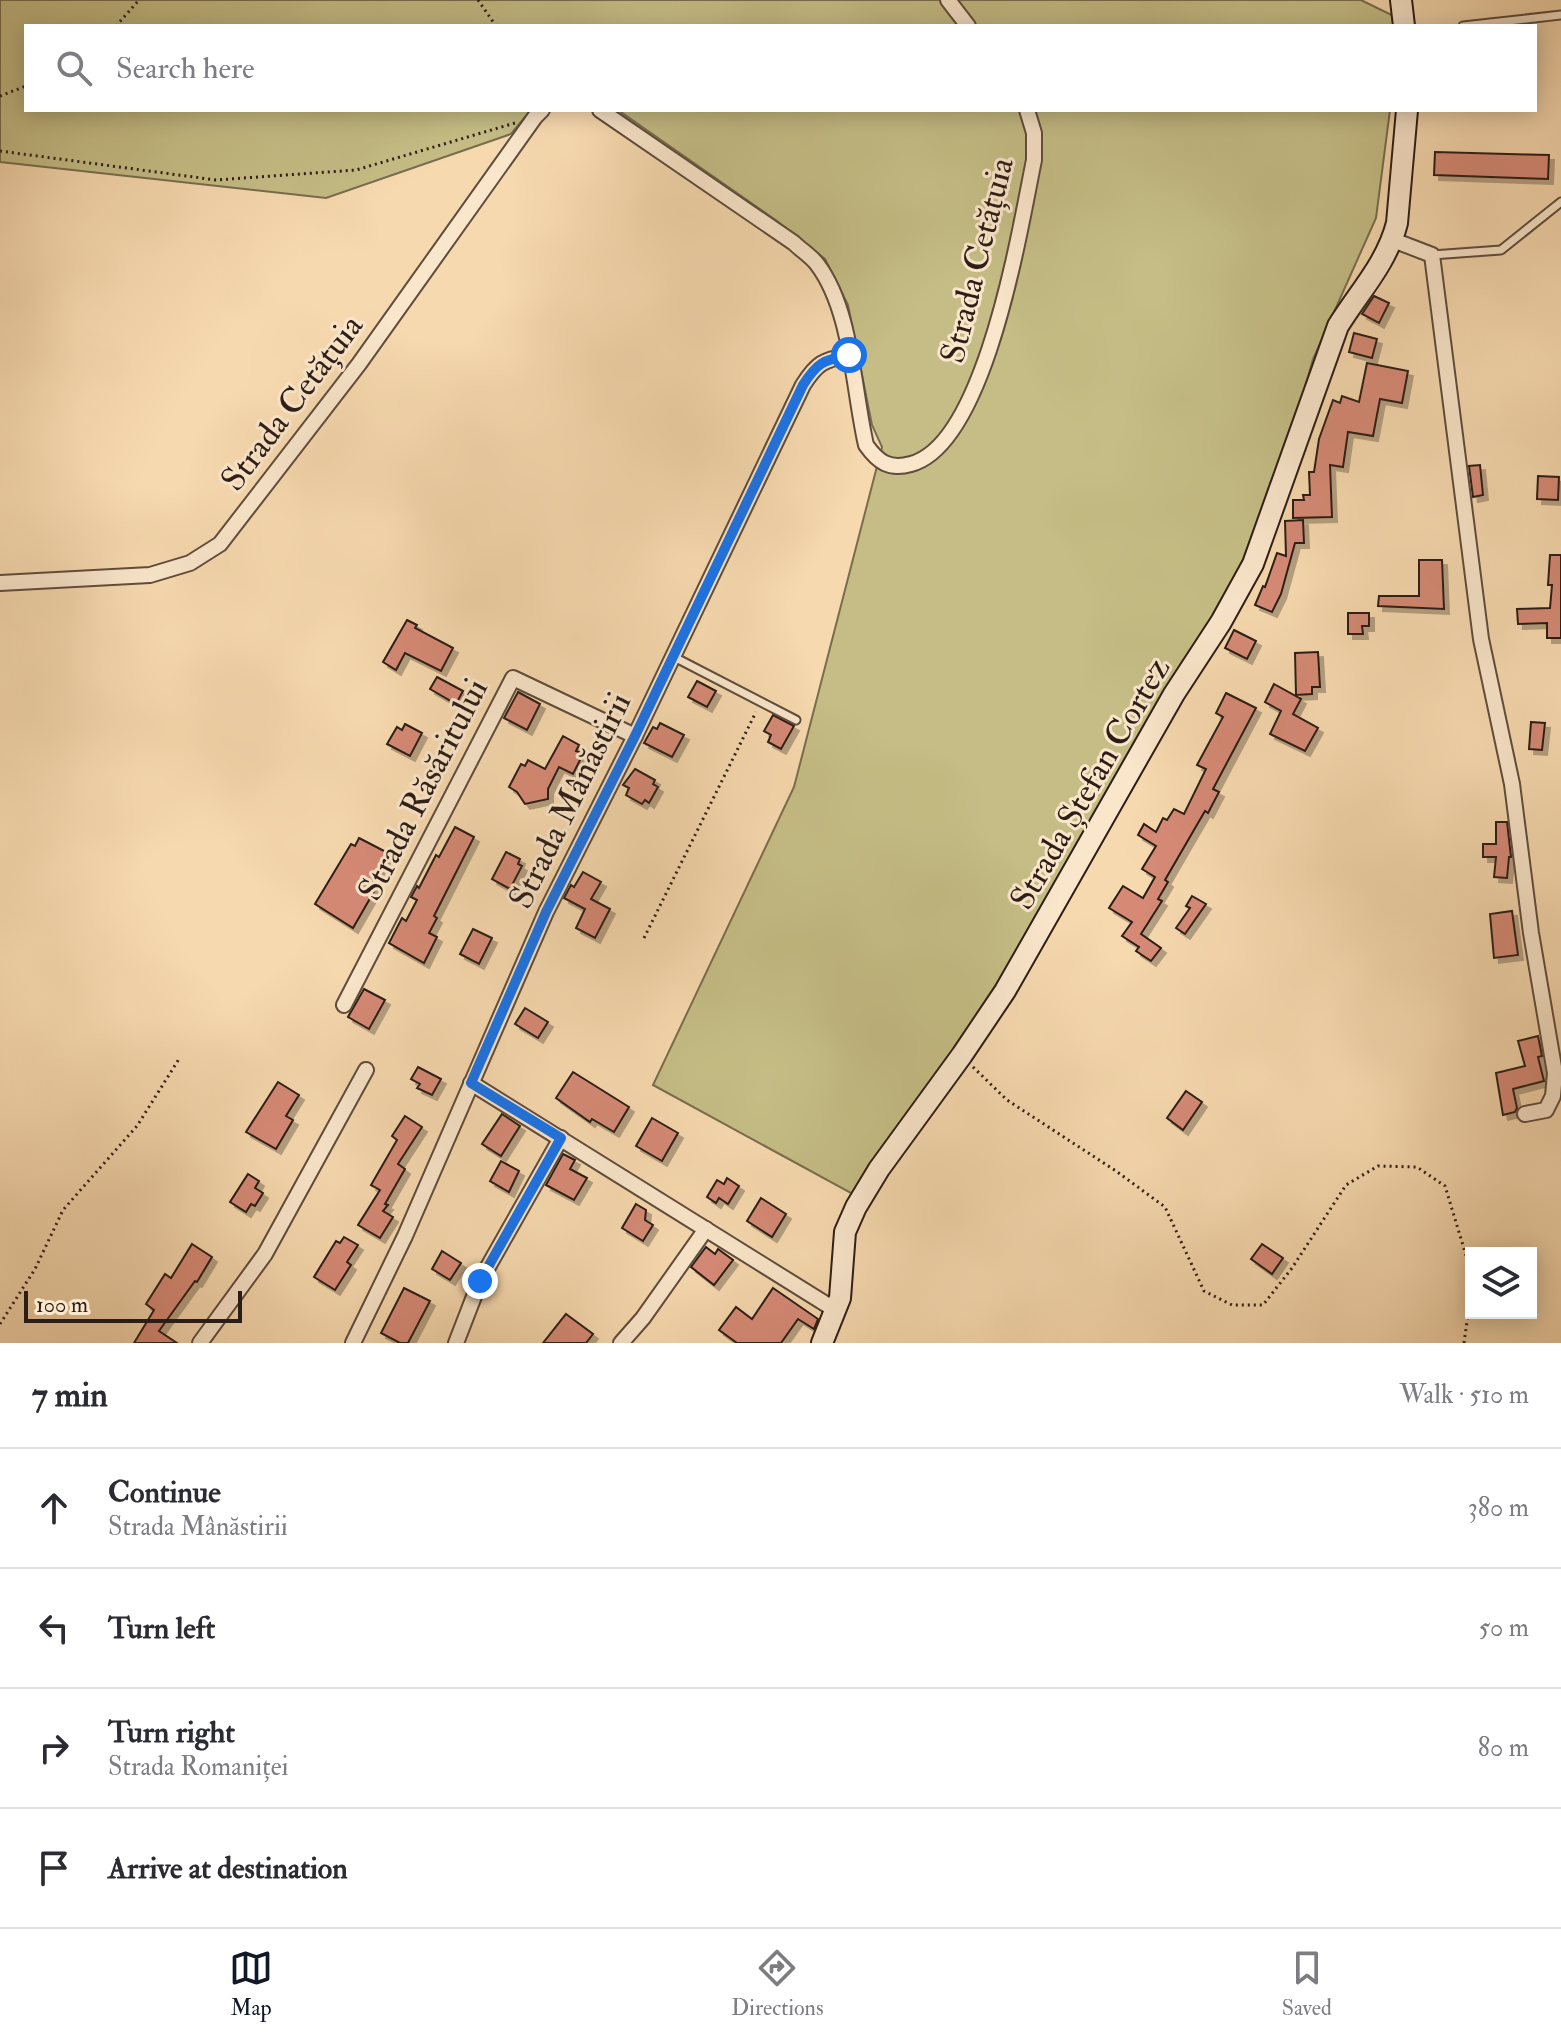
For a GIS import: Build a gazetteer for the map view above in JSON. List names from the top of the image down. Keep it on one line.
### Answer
{"streets":{"street":["Strada Cetățuia","Strada Ștefan Cortez","Strada Răsăritului","Strada Mânăstirii"]},"crossings":[["Strada Cetățuia","Strada Mânăstirii"],["Strada Răsăritului","Strada Mânăstirii"]],"scale_bar":"100 m","page":{"search":"Search here","scale":"100 m","heading":["7 min","Walk · 510 m"],"list":[["Continue","Strada Mânăstirii","380 m"],["Turn left","50 m"],["Turn right","Strada Romaniței","80 m"],"Arrive at destination"],"nav":["Map","Directions","Saved"]}}
